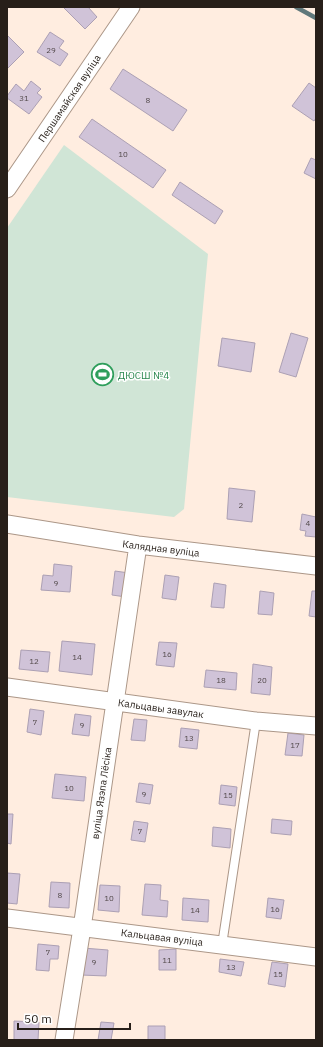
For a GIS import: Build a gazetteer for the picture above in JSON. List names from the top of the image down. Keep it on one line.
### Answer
{"streets":{"street":["Першамайская вуліца","Калядная вуліца","Кальцавы завулак","вуліца Язэпа Лёсіка","Кальцавая вуліца"]},"crossings":[["Калядная вуліца","вуліца Язэпа Лёсіка"],["Кальцавы завулак","вуліца Язэпа Лёсіка"],["вуліца Язэпа Лёсіка","Кальцавая вуліца"]],"places":{"sports":["ДЮСШ №4"]},"house_numbers":["29","31","8","10","2","4","9","16","14","12","18","20","7","9","13","17","10","9","15","7","8","10","16","14","7","11","9","13","15"],"scale_bar":"50 m"}
